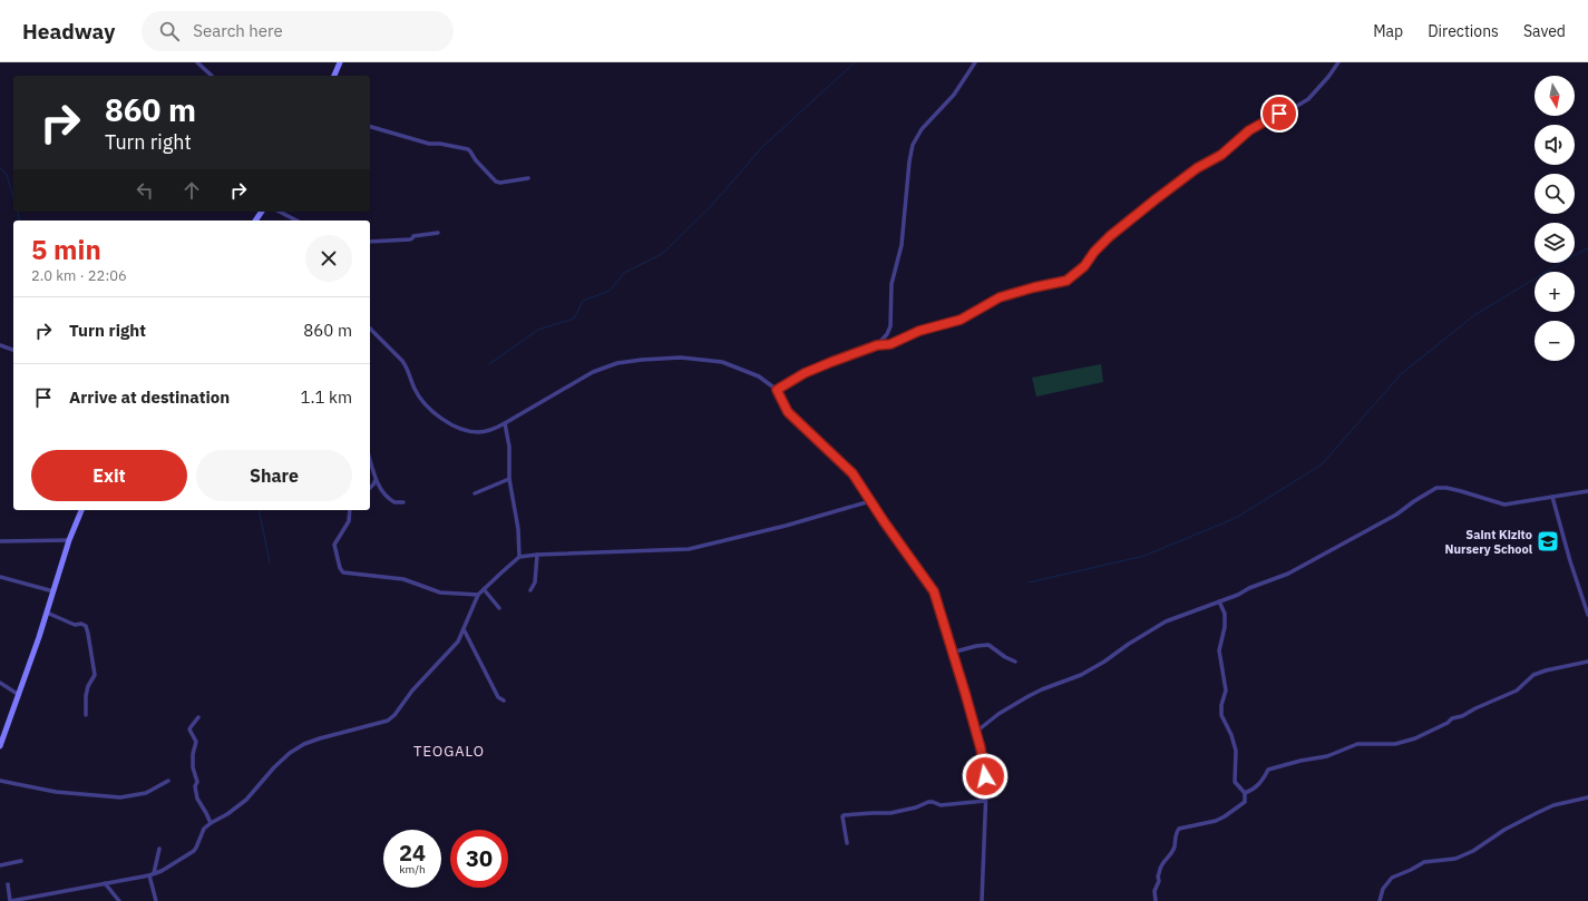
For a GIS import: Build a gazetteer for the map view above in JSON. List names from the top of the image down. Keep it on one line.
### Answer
{"districts":["TEOGALO"],"places":{"school or university":["Saint Kizito Nursery School"]},"north":"bottom","page":{"header":"Headway","search":"Search here","nav":["Map","Directions","Saved"],"map_buttons":["+","−"],"turn":["860 m","Turn right"],"heading":["5 min","2.0 km · 22:06"],"list":[{"name":"Turn right","value":"860 m"},{"name":"Arrive at destination","value":"1.1 km"}],"buttons":["Exit","Share"],"speed":"24 km/h","limit":"30"}}
